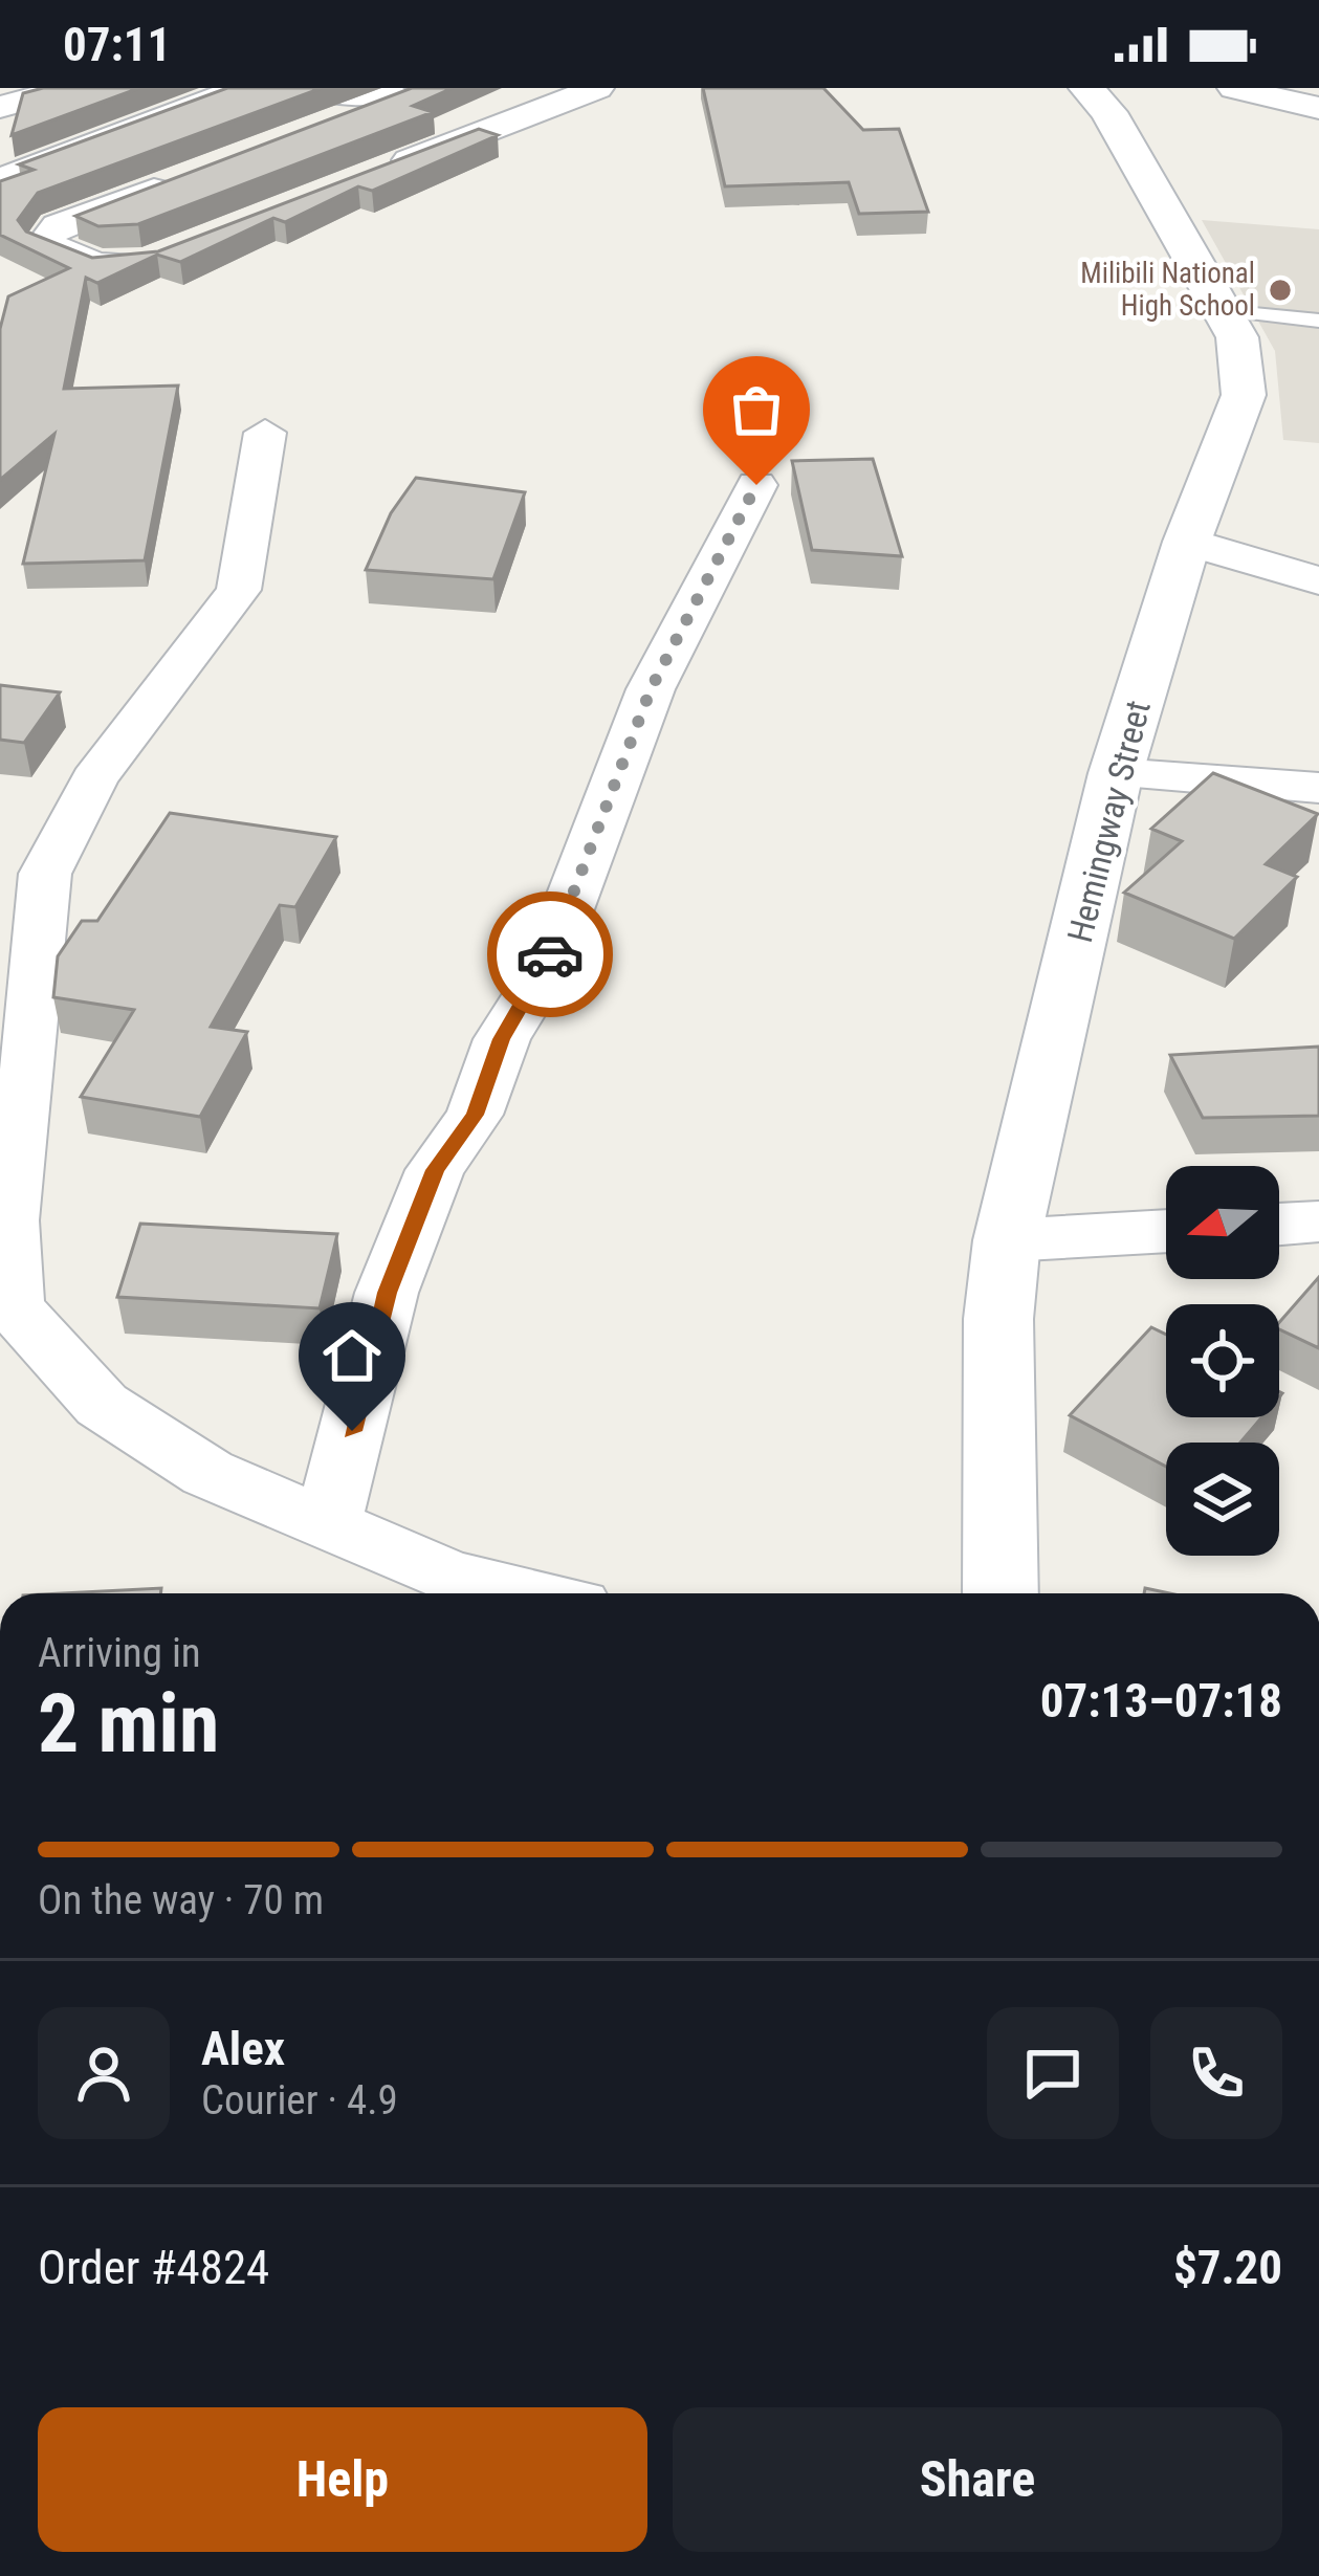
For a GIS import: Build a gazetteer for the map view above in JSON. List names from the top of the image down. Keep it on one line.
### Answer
{"streets":{"main road":["Hemingway Street"]},"places":["Milibili National High School"],"north":"left","page":{"status":"07:11","heading":["2 min","Arriving in","07:13–07:18"],"panel":["Alex","Courier · 4.9","Order #4824","$7.20"],"bar":"On the way · 70 m","buttons":["Help","Share"]}}
